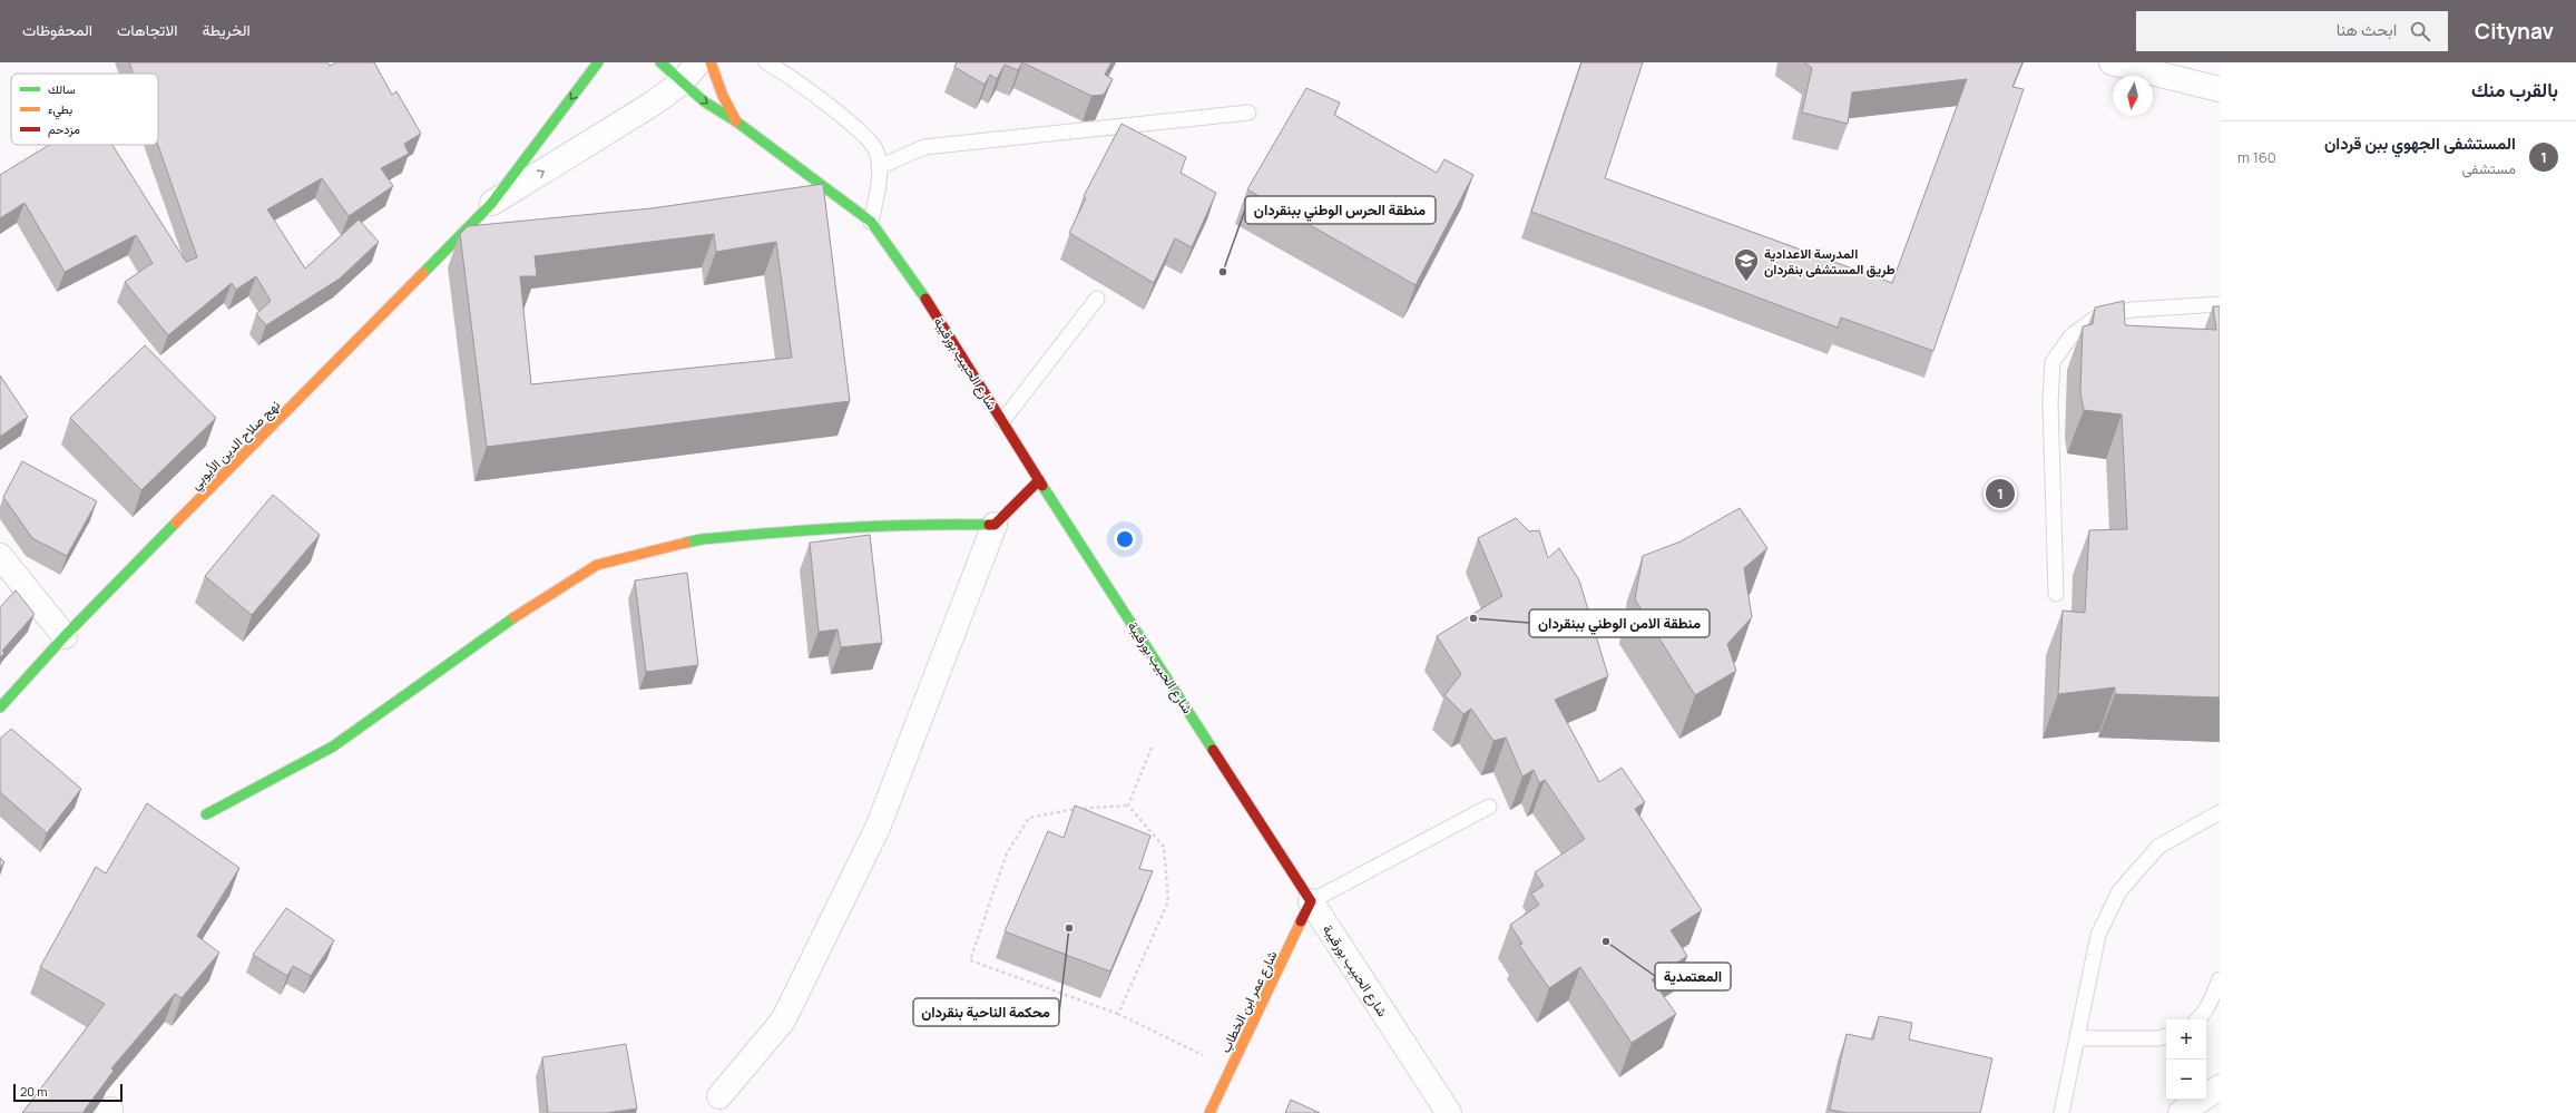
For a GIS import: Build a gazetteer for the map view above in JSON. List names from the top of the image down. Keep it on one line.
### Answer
{"streets":{"street":["شارع الحبيب بورقيبة","نهج صلاح الدين الأيوبي","شارع عمر ابن الخطاب"]},"crossings":[["شارع الحبيب بورقيبة","شارع عمر ابن الخطاب"]],"places":{"other":["منطقة الحرس الوطني ببنقردان","منطقة الامن الوطني ببنقردان","محكمة الناحية بنقردان","المعتمدية"],"school or university":["المدرسة الاعدادية طريق المستشفى بنقردان"]},"legend":["سالك","بطيء","مزدحم"],"scale_bar":"20 m","north":"bottom","page":{"header":"Citynav","search":"ابحث هنا","nav":["الخريطة","الاتجاهات","المحفوظات"],"heading":"بالقرب منك","list":[{"mark":"1","name":"المستشفى الجهوي ببن قردان","note":"مستشفى","value":"160 m"}],"pins":"1","map_buttons":["+","−"],"scale":"20 m"}}
